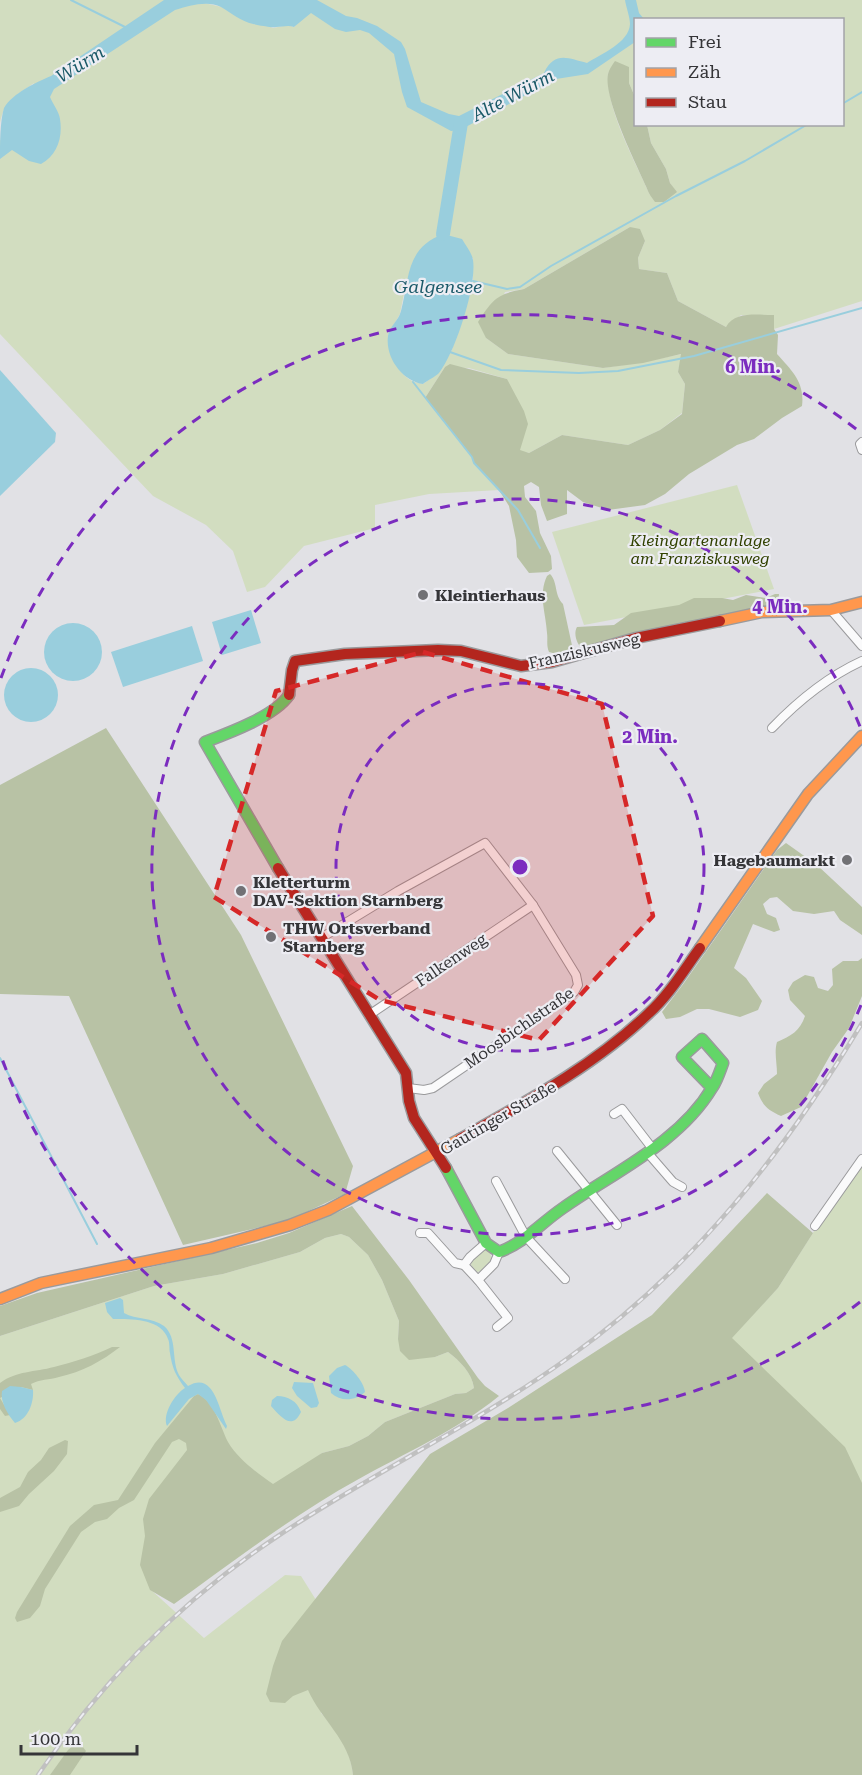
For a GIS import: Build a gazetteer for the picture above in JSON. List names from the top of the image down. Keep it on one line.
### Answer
{"streets":{"street":["Franziskusweg","Falkenweg","Moosbichlstraße","Gautinger Straße"]},"crossings":[["Franziskusweg","Moosbichlstraße"],["Falkenweg","Moosbichlstraße"]],"water":["Würm","Alte Würm","Galgensee"],"parks":["Kleingartenanlage am Franziskusweg"],"places":["Kleintierhaus","Hagebaumarkt","Kletterturm DAV-Sektion Starnberg","THW Ortsverband Starnberg"],"legend":["Frei","Zäh","Stau"],"scale_bar":"100 m","rings":["6 Min.","4 Min.","2 Min."]}
